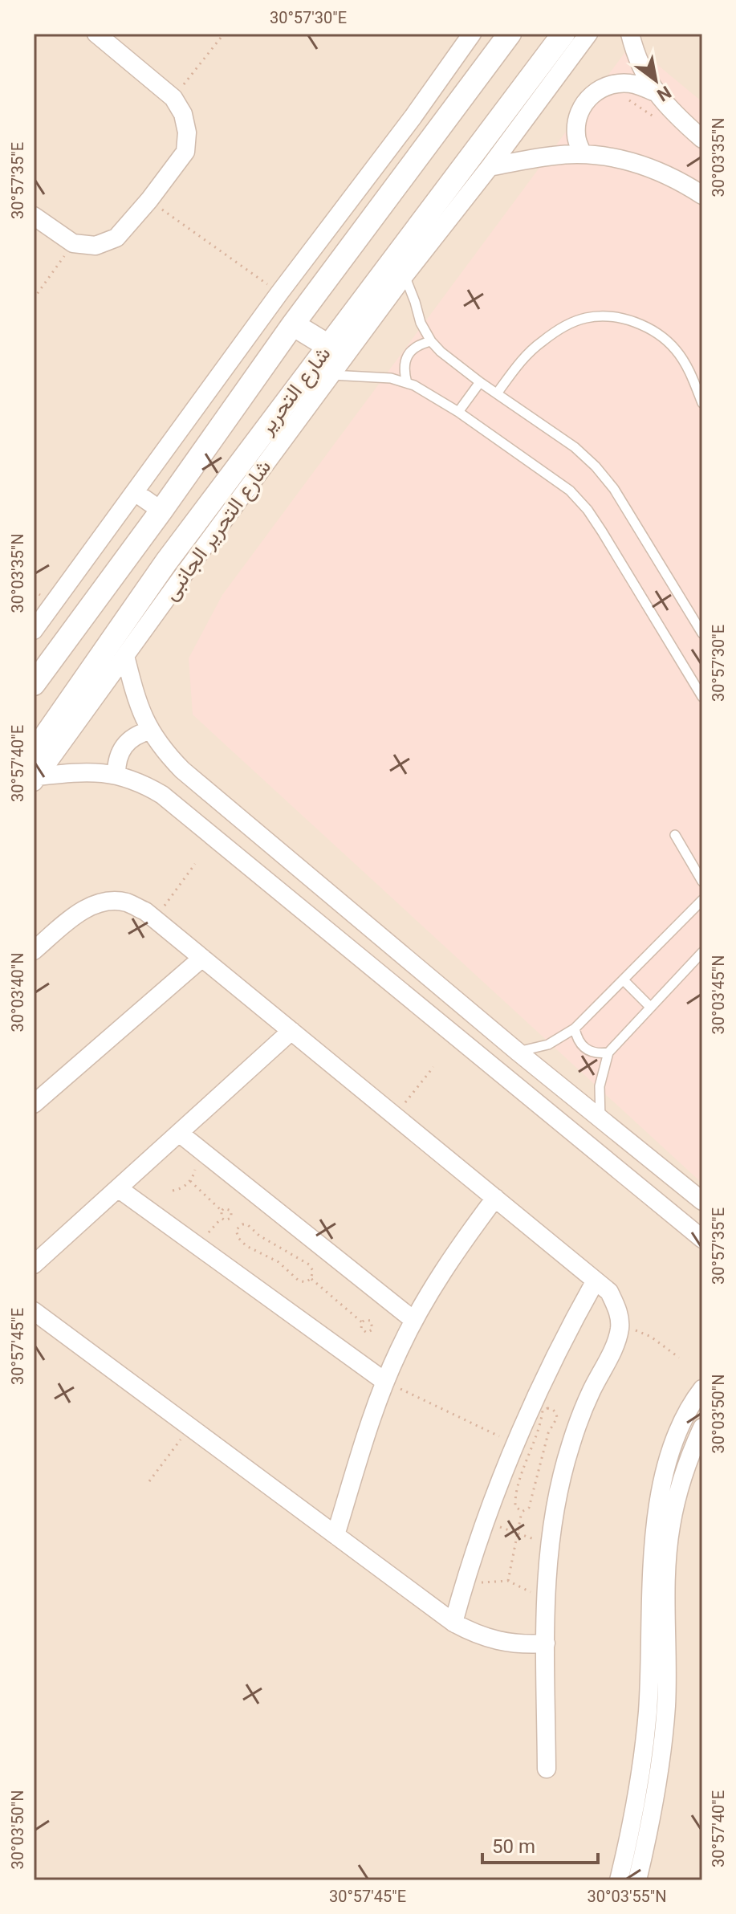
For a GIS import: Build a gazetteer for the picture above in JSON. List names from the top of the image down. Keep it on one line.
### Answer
{"streets":{"street":["شارع التحرير","شارع التحرير الجانبى"]},"crossings":[["شارع التحرير","شارع التحرير الجانبى"]],"scale_bar":"50 m","north":"bottom right","coordinates":["30°57'30\"E","30°03'35\"N","30°57'35\"E","30°57'40\"E","30°03'40\"N","30°03'45\"N","30°57'45\"E","30°03'50\"N","30°03'55\"N"]}
